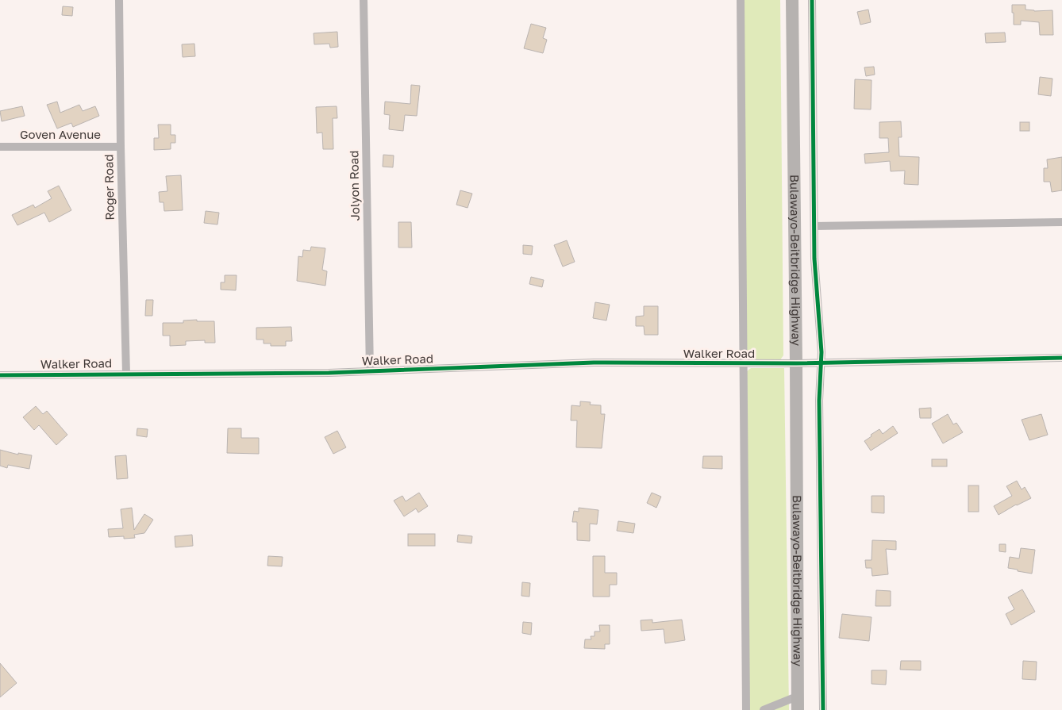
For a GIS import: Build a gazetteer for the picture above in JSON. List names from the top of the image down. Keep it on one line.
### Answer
{"streets":{"highway":["Bulawayo-Beitbridge Highway"],"street":["Goven Avenue","Jolyon Road","Roger Road","Walker Road"]},"crossings":[["Goven Avenue","Roger Road"],["Jolyon Road","Walker Road"],["Roger Road","Walker Road"],["Bulawayo-Beitbridge Highway","Walker Road"]]}
